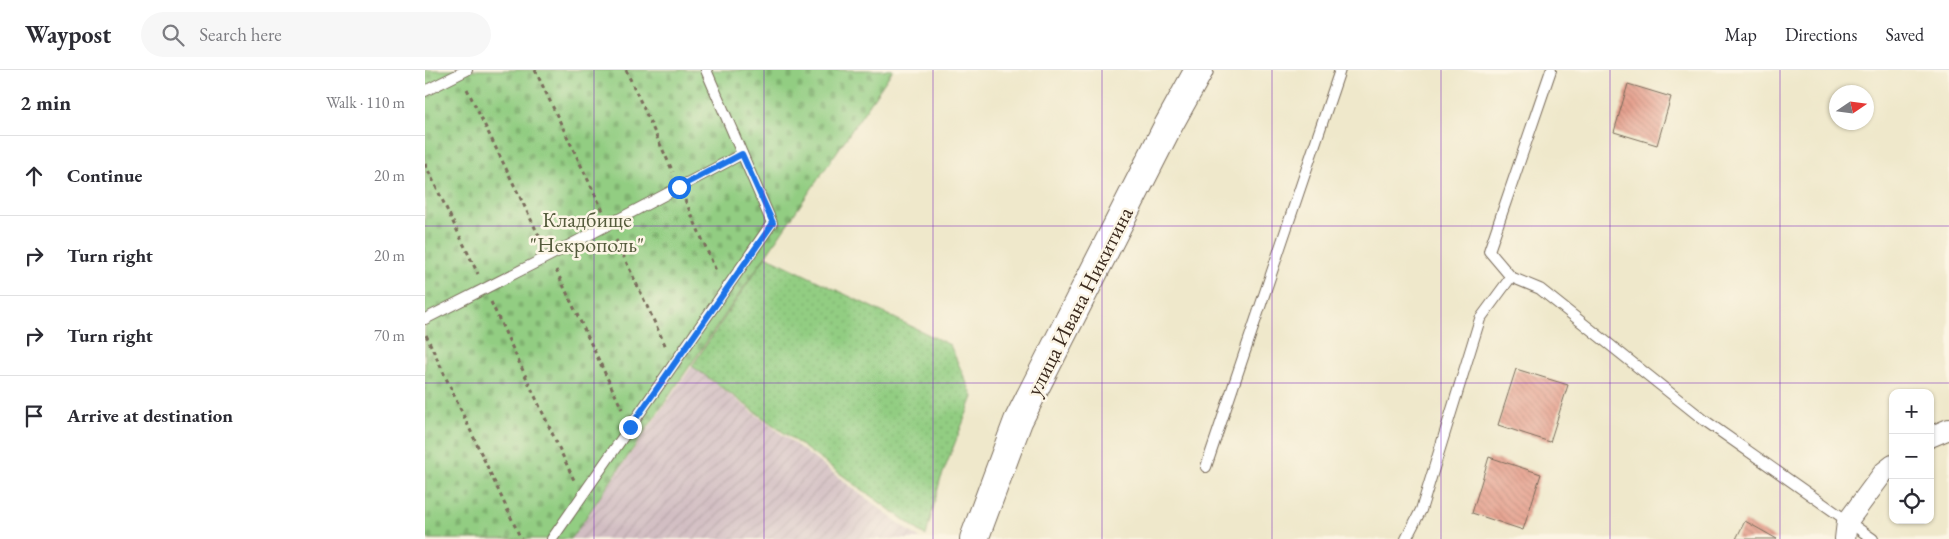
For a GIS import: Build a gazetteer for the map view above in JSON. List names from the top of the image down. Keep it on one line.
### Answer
{"streets":{"main road":["улица Ивана Никитина"]},"parks":["Кладбище \"Некрополь\""],"north":"right","page":{"header":"Waypost","search":"Search here","nav":["Map","Directions","Saved"],"heading":["2 min","Walk · 110 m"],"list":[["Continue","20 m"],["Turn right","20 m"],["Turn right","70 m"],"Arrive at destination"],"map_buttons":["+","−"]}}
